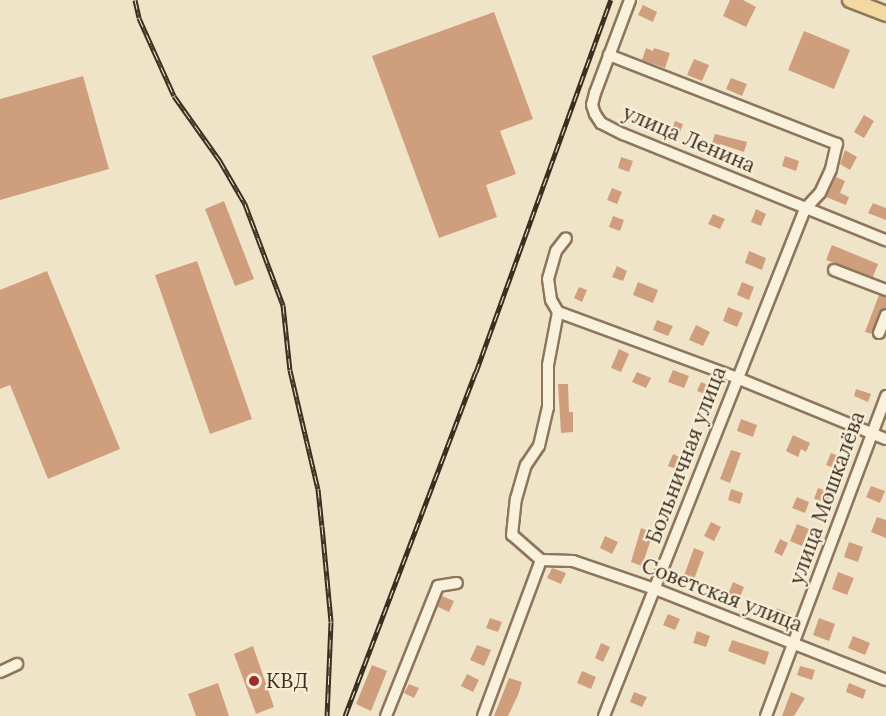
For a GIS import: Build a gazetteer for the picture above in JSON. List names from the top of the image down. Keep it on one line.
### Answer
{"streets":{"street":["улица Ленина","Больничная улица","улица Мошкалёва","Советская улица"]},"crossings":[["улица Ленина","Больничная улица"],["Больничная улица","Советская улица"],["улица Мошкалёва","Советская улица"]],"places":["КВД"]}
